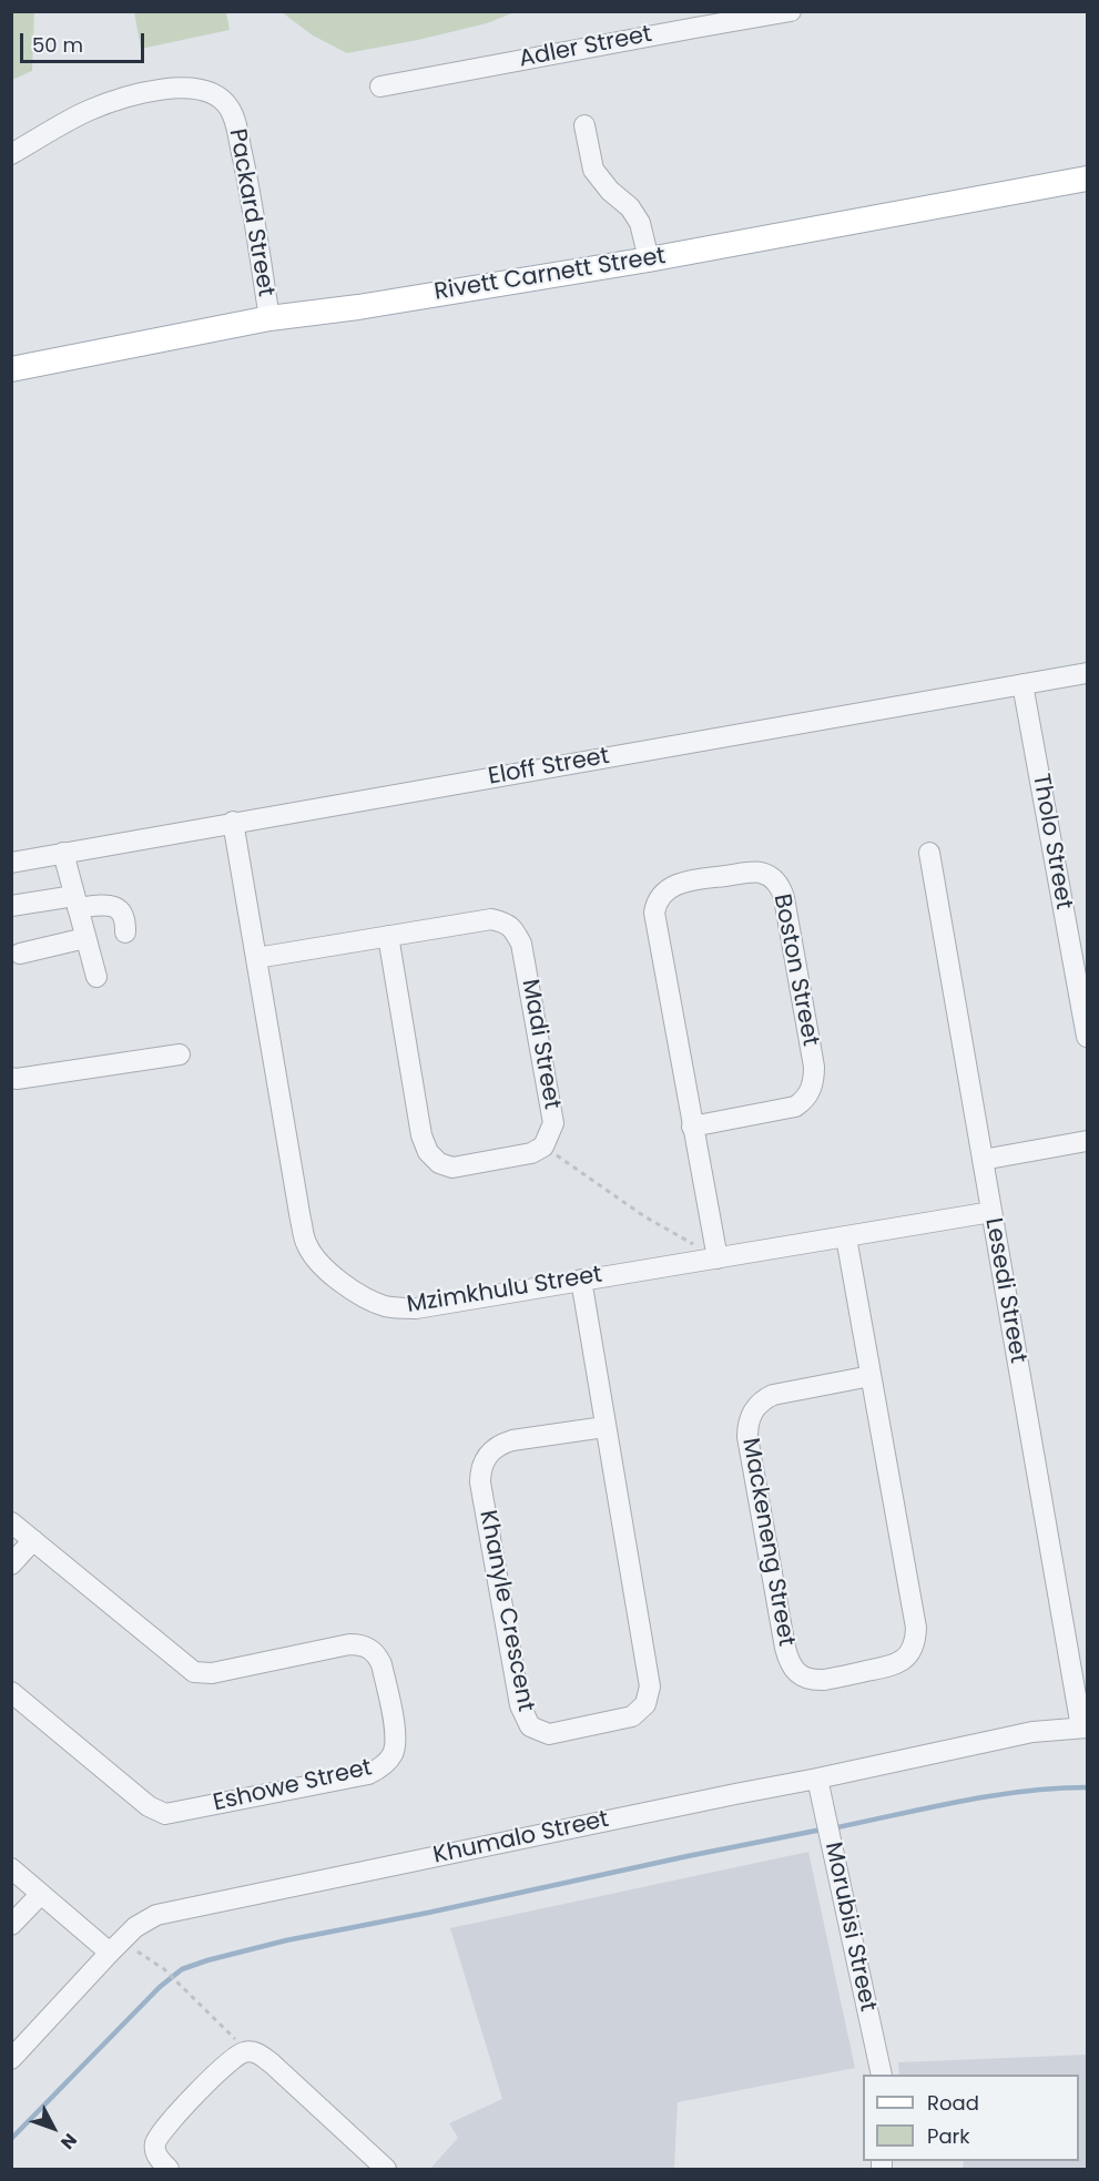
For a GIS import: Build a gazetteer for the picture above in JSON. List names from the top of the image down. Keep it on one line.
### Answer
{"streets":{"main road":["Rivett Carnett Street"],"street":["Adler Street","Packard Street","Eloff Street","Tholo Street","Boston Street","Madi Street","Mzimkhulu Street","Lesedi Street","Mackeneng Street","Khanyle Crescent","Eshowe Street","Khumalo Street","Morubisi Street"]},"crossings":[["Packard Street","Rivett Carnett Street"],["Eloff Street","Tholo Street"],["Eloff Street","Mzimkhulu Street"],["Boston Street","Mzimkhulu Street"],["Madi Street","Mzimkhulu Street"],["Mzimkhulu Street","Lesedi Street"],["Mzimkhulu Street","Mackeneng Street"],["Mzimkhulu Street","Khanyle Crescent"],["Lesedi Street","Khumalo Street"],["Khumalo Street","Morubisi Street"]],"legend":["Road","Park"],"scale_bar":"50 m","north":"bottom right"}
